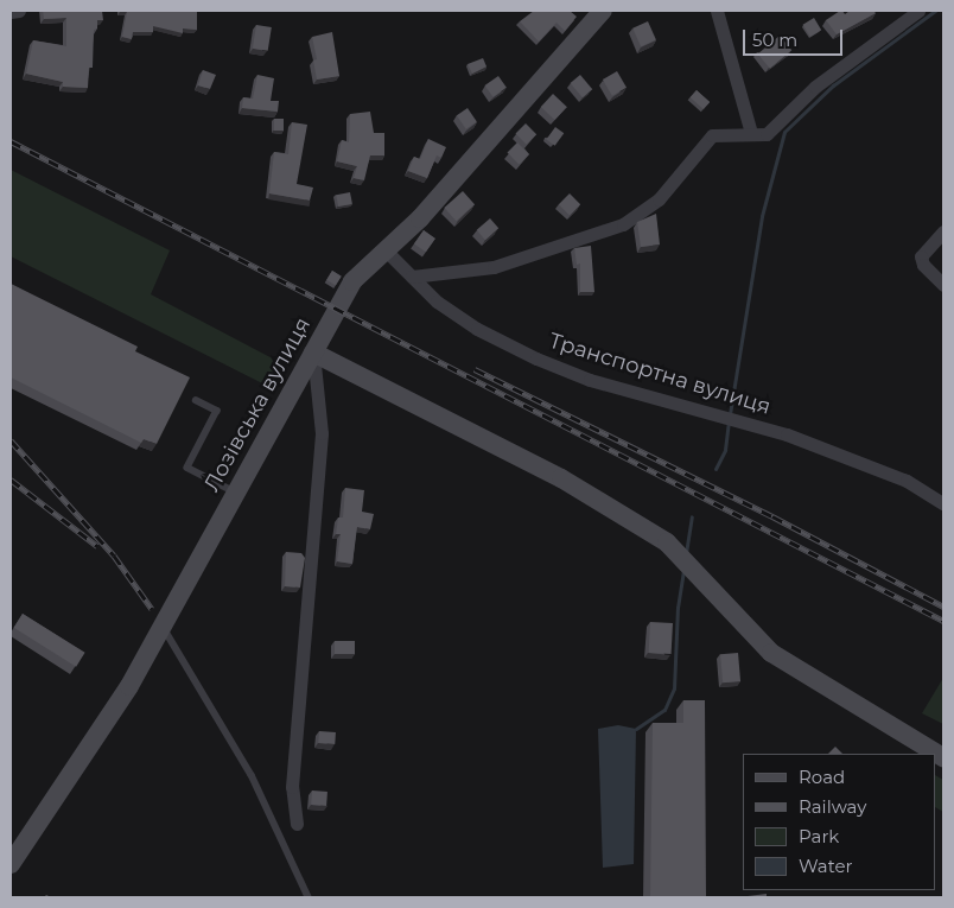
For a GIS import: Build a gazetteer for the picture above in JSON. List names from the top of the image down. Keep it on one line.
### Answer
{"streets":{"main road":["Лозівська вулиця"],"street":["Транспортна вулиця"]},"crossings":[["Транспортна вулиця","Лозівська вулиця"]],"legend":["Road","Railway","Park","Water"],"scale_bar":"50 m"}
